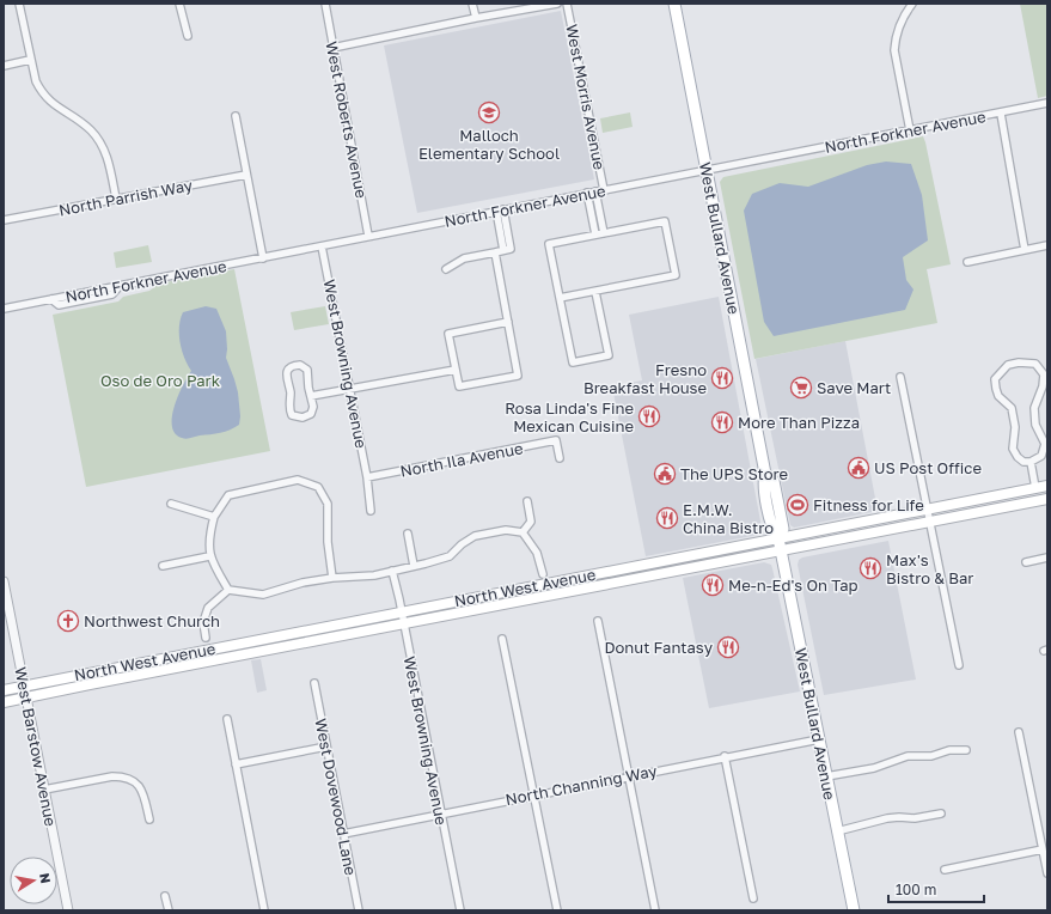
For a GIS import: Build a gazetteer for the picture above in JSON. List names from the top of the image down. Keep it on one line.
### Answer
{"streets":{"main road":["West Bullard Avenue","North West Avenue"],"street":["West Morris Avenue","West Roberts Avenue","North Forkner Avenue","North Parrish Way","West Browning Avenue","North Ila Avenue","West Barstow Avenue","North Channing Way","West Dovewood Lane"]},"crossings":[["West Morris Avenue","North Forkner Avenue"],["West Roberts Avenue","North Forkner Avenue"],["North Forkner Avenue","West Bullard Avenue"],["North Forkner Avenue","West Browning Avenue"],["West Bullard Avenue","North West Avenue"],["West Bullard Avenue","North Channing Way"],["West Browning Avenue","North Ila Avenue"],["West Browning Avenue","North West Avenue"],["West Browning Avenue","North Channing Way"],["North West Avenue","West Barstow Avenue"],["North Channing Way","West Dovewood Lane"]],"parks":["Oso de Oro Park"],"places":{"school or university":["Malloch Elementary School"],"restaurant":["Fresno Breakfast House","Rosa Linda's Fine Mexican Cuisine","More Than Pizza","E.M.W. China Bistro","Max's Bistro & Bar","Me-n-Ed's On Tap","Donut Fantasy"],"supermarket":["Save Mart"],"public building":["US Post Office","The UPS Store"],"sports":["Fitness for Life"],"church":["Northwest Church"]},"scale_bar":"100 m","north":"right"}
